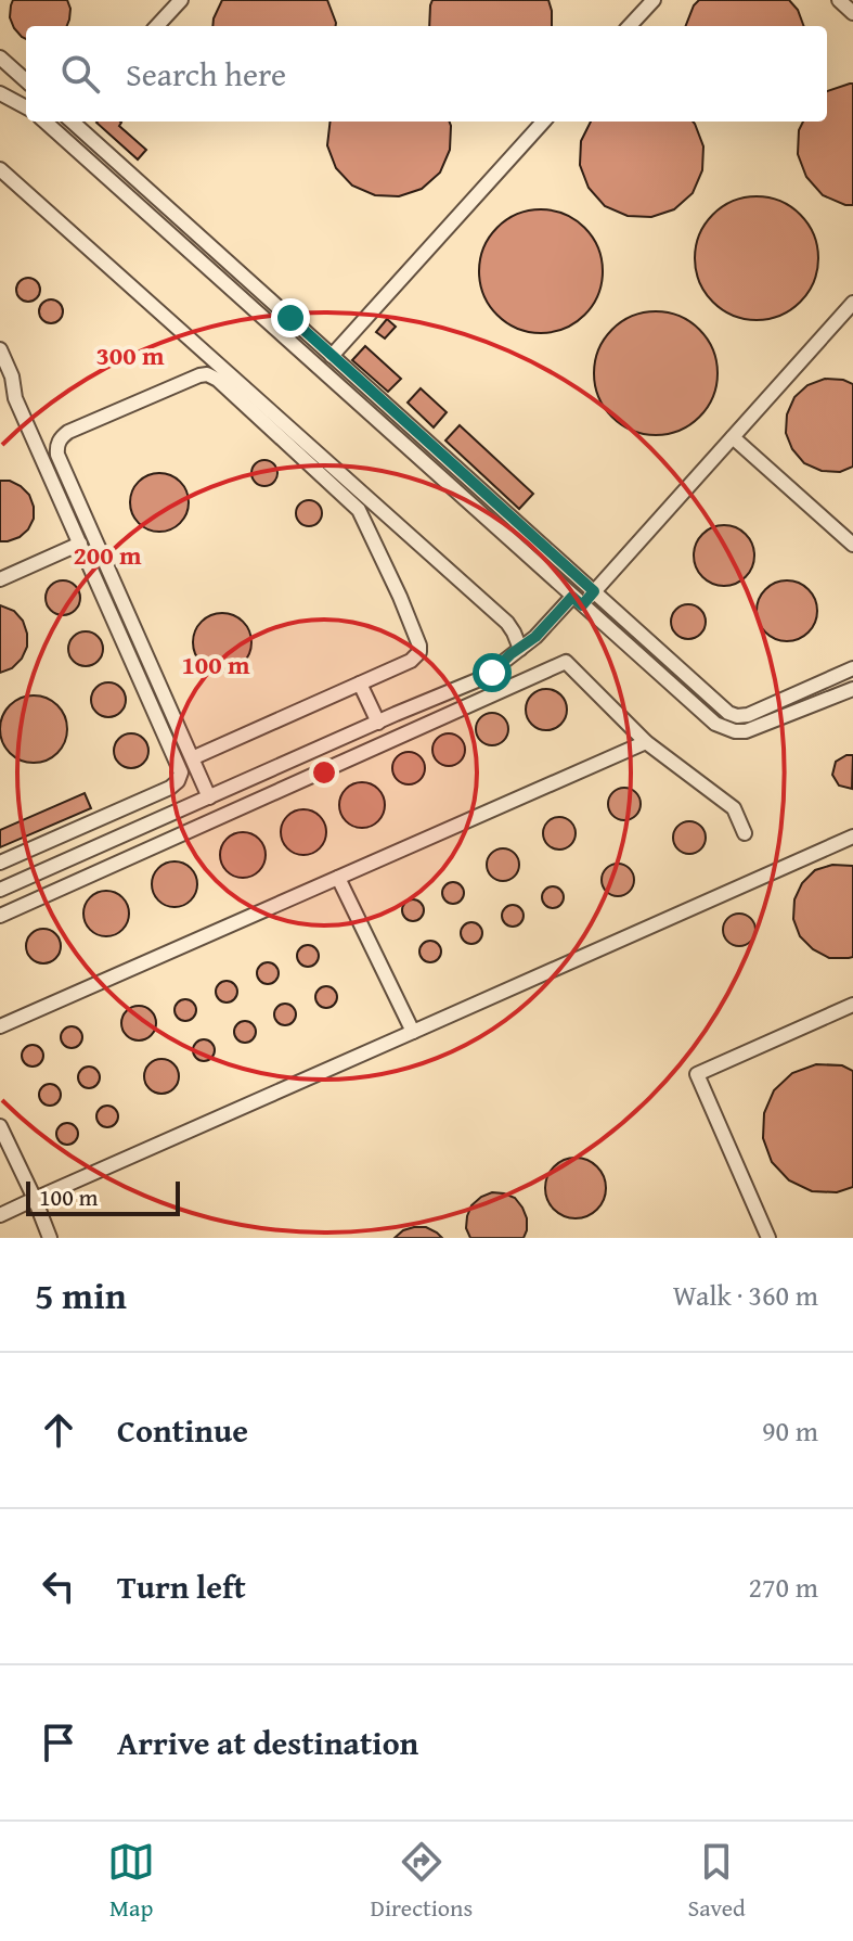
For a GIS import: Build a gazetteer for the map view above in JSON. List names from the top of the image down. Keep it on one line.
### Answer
{"scale_bar":"100 m","page":{"search":"Search here","scale":"100 m","heading":["5 min","Walk · 360 m"],"list":[["Continue","90 m"],["Turn left","270 m"],"Arrive at destination"],"nav":["Map","Directions","Saved"]},"rings":["300 m","200 m","100 m"]}
